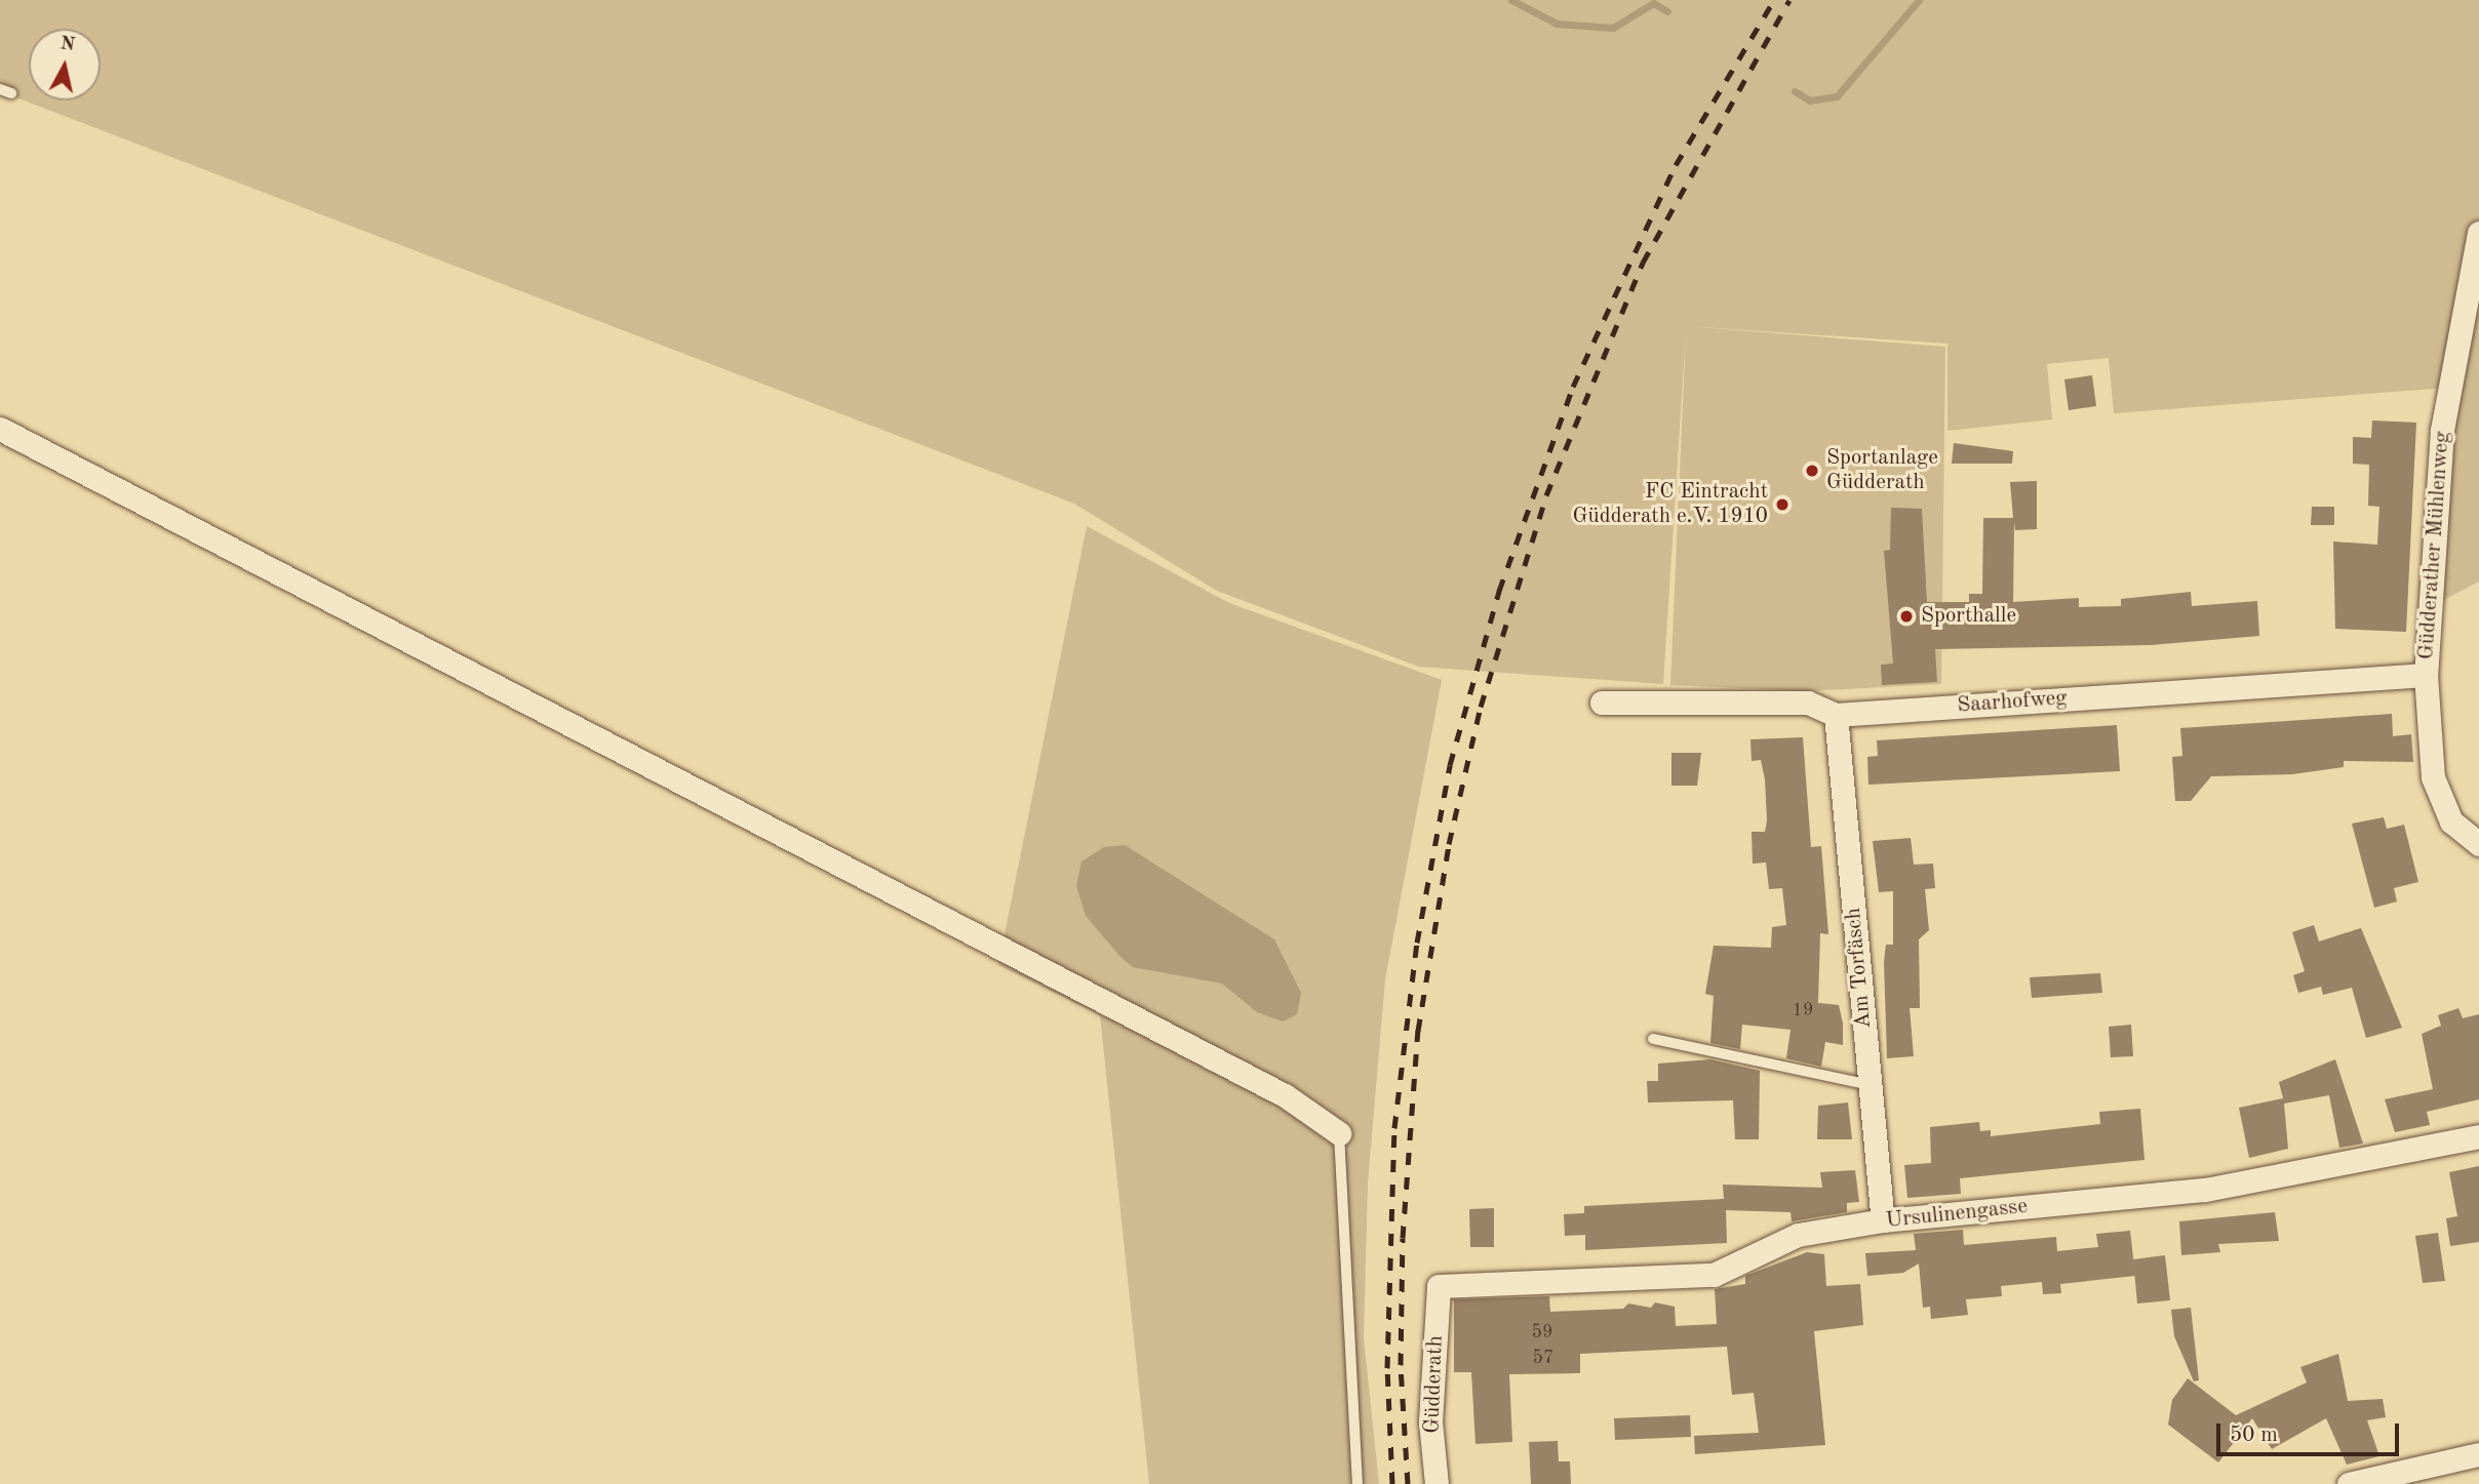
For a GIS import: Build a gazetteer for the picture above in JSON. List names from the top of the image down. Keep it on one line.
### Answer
{"streets":{"street":["Güdderather Mühlenweg","Saarhofweg","Am Torfäsch","Ursulinengasse","Güdderath"]},"crossings":[["Güdderather Mühlenweg","Saarhofweg"],["Saarhofweg","Am Torfäsch"],["Am Torfäsch","Ursulinengasse"],["Ursulinengasse","Güdderath"]],"places":["Sportanlage Güdderath","FC Eintracht Güdderath e.V. 1910","Sporthalle"],"house_numbers":["19","59","57"],"scale_bar":"50 m","north":"top"}
